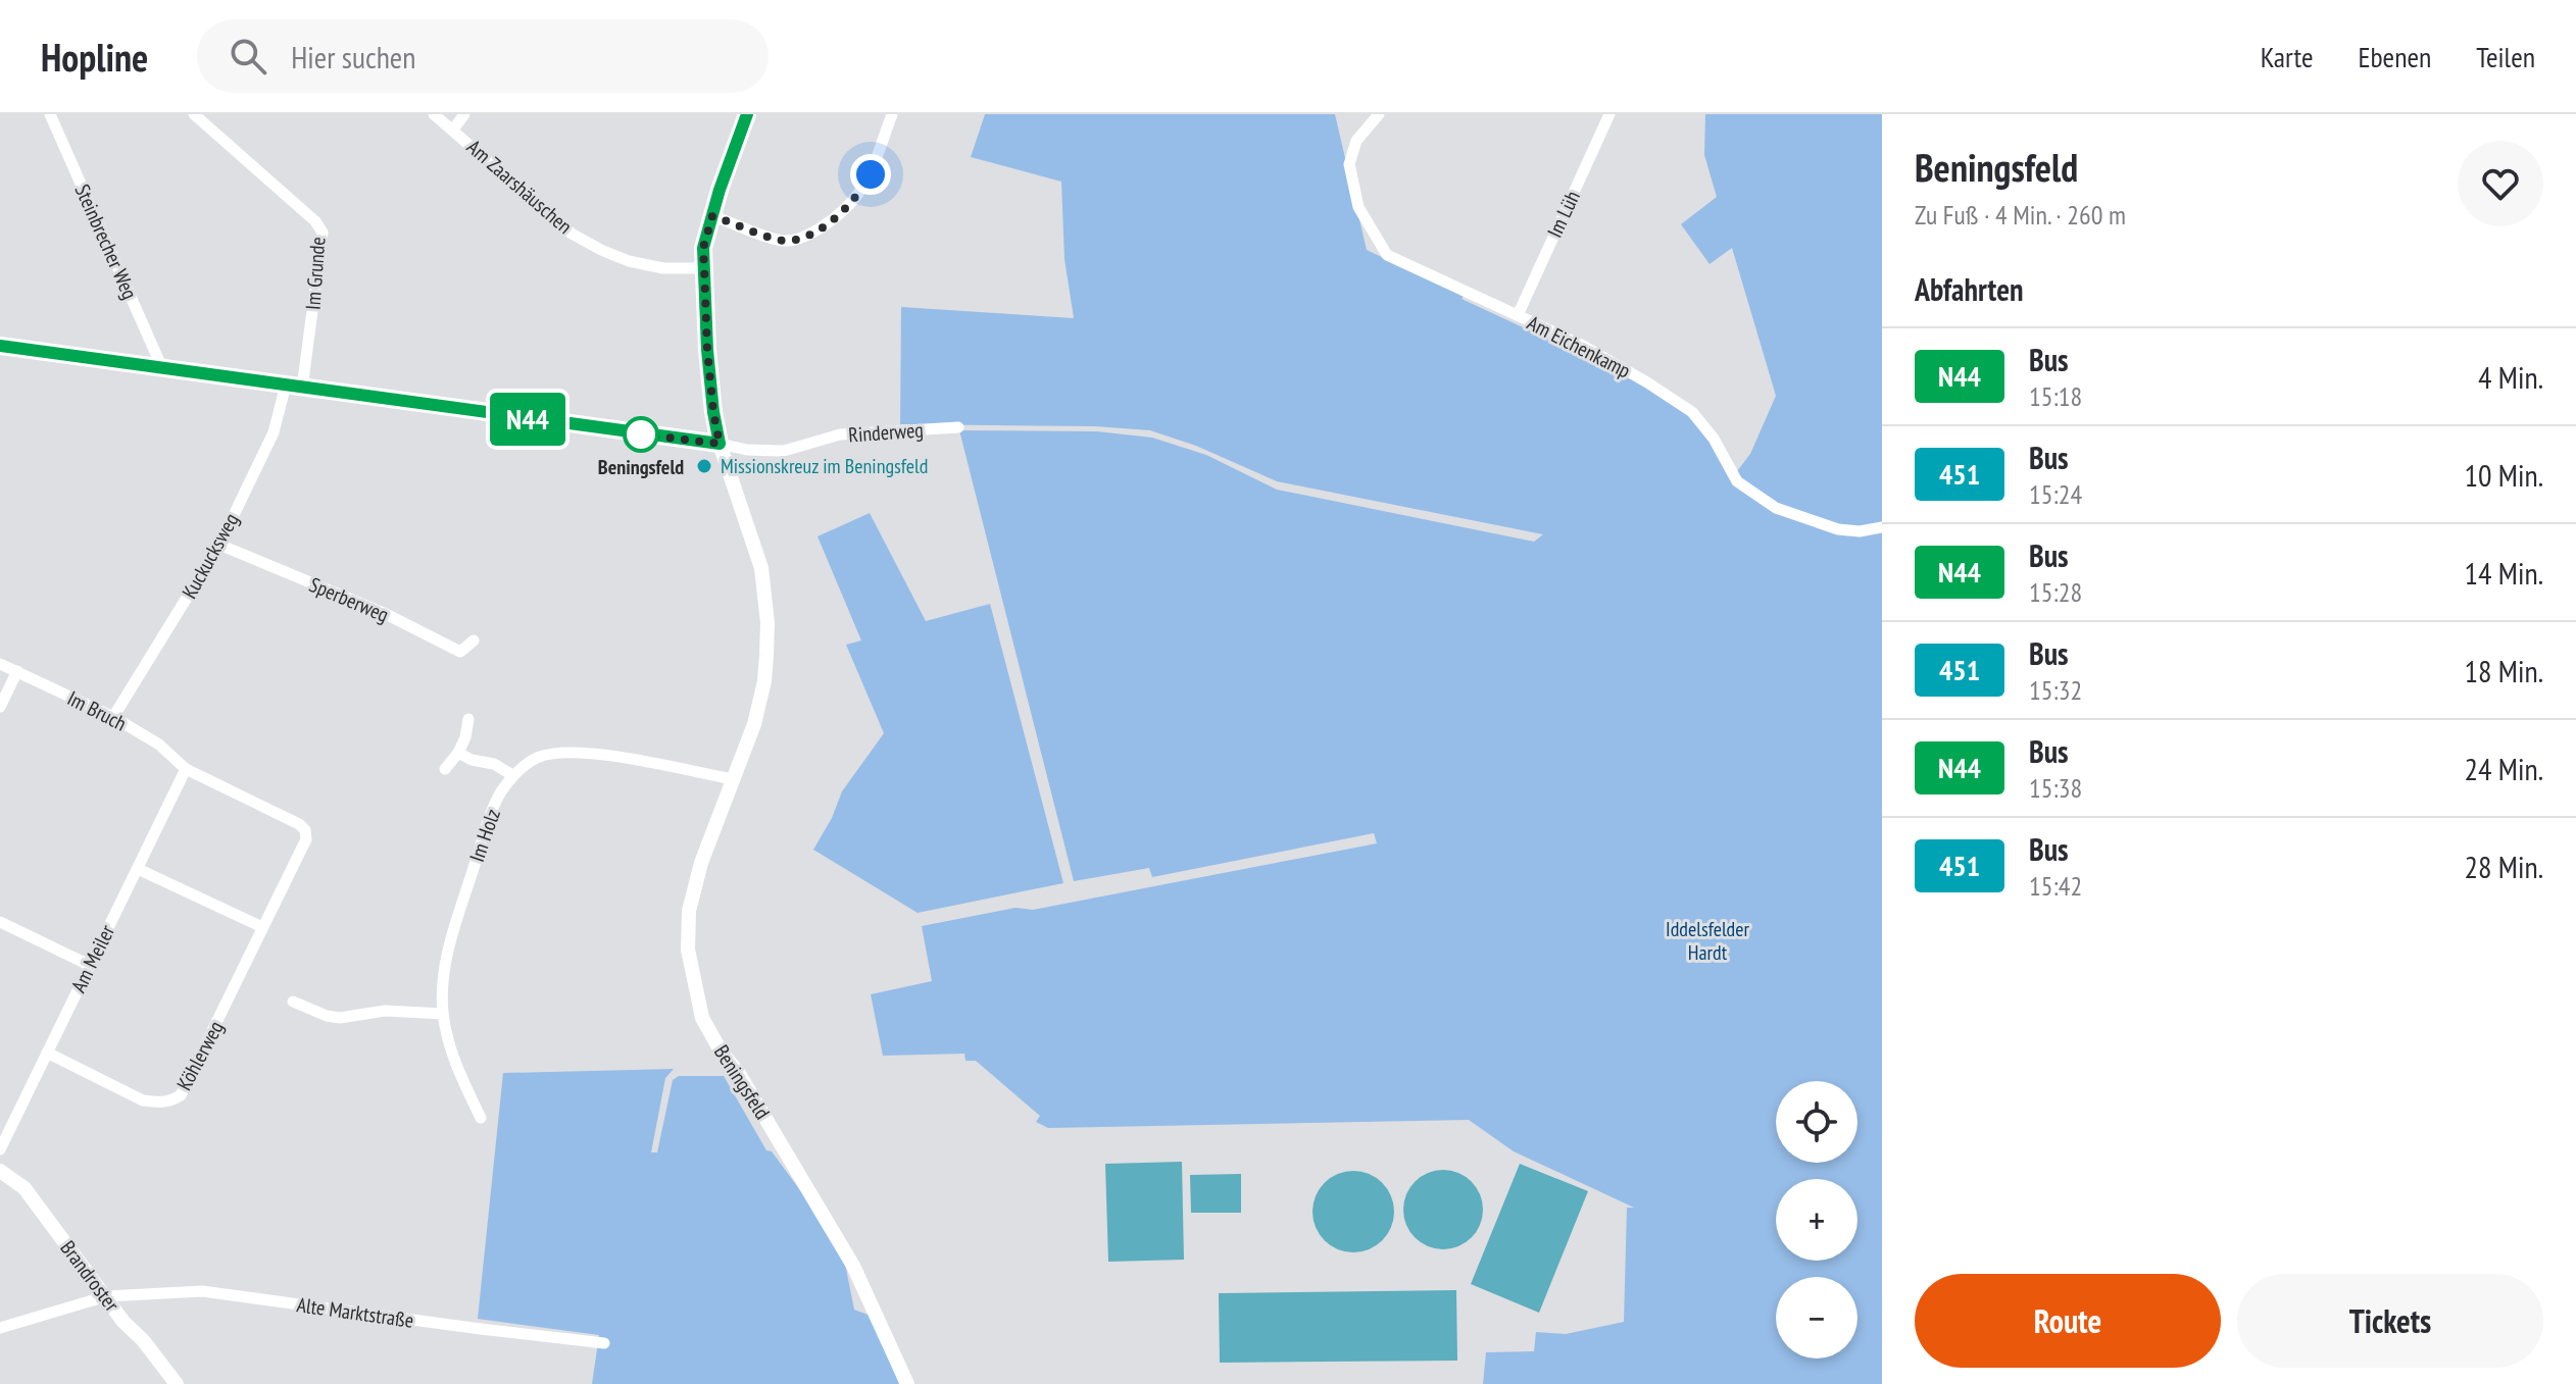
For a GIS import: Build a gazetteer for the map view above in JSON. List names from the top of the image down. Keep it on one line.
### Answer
{"streets":{"street":["Am Zaarshäuschen","Im Lüh","Steinbrecher Weg","Im Grunde","Am Eichenkamp","Rinderweg","Kuckucksweg","Sperberweg","Im Bruch","Im Holz","Am Meiler","Köhlerweg","Beningsfeld","Brandroster","Alte Marktstraße"]},"crossings":[["Am Zaarshäuschen","Beningsfeld"],["Im Lüh","Am Eichenkamp"],["Rinderweg","Beningsfeld"],["Kuckucksweg","Sperberweg"],["Kuckucksweg","Im Bruch"],["Im Bruch","Am Meiler"],["Im Bruch","Köhlerweg"],["Am Meiler","Köhlerweg"],["Brandroster","Alte Marktstraße"]],"parks":["Iddelsfelder Hardt"],"places":["Beningsfeld","Missionskreuz im Beningsfeld"],"lines":["bus line N44"],"page":{"header":"Hopline","search":"Hier suchen","nav":["Karte","Ebenen","Teilen"],"on_map":"N44","heading":[["Beningsfeld","Zu Fuß · 4 Min. · 260 m"],"Abfahrten"],"list":[{"mark":"N44","name":"Bus","note":"15:18","value":"4 Min."},{"mark":"451","name":"Bus","note":"15:24","value":"10 Min."},{"mark":"N44","name":"Bus","note":"15:28","value":"14 Min."},{"mark":"451","name":"Bus","note":"15:32","value":"18 Min."},{"mark":"N44","name":"Bus","note":"15:38","value":"24 Min."},{"mark":"451","name":"Bus","note":"15:42","value":"28 Min."}],"map_buttons":["+","−"],"buttons":["Route","Tickets"]}}
